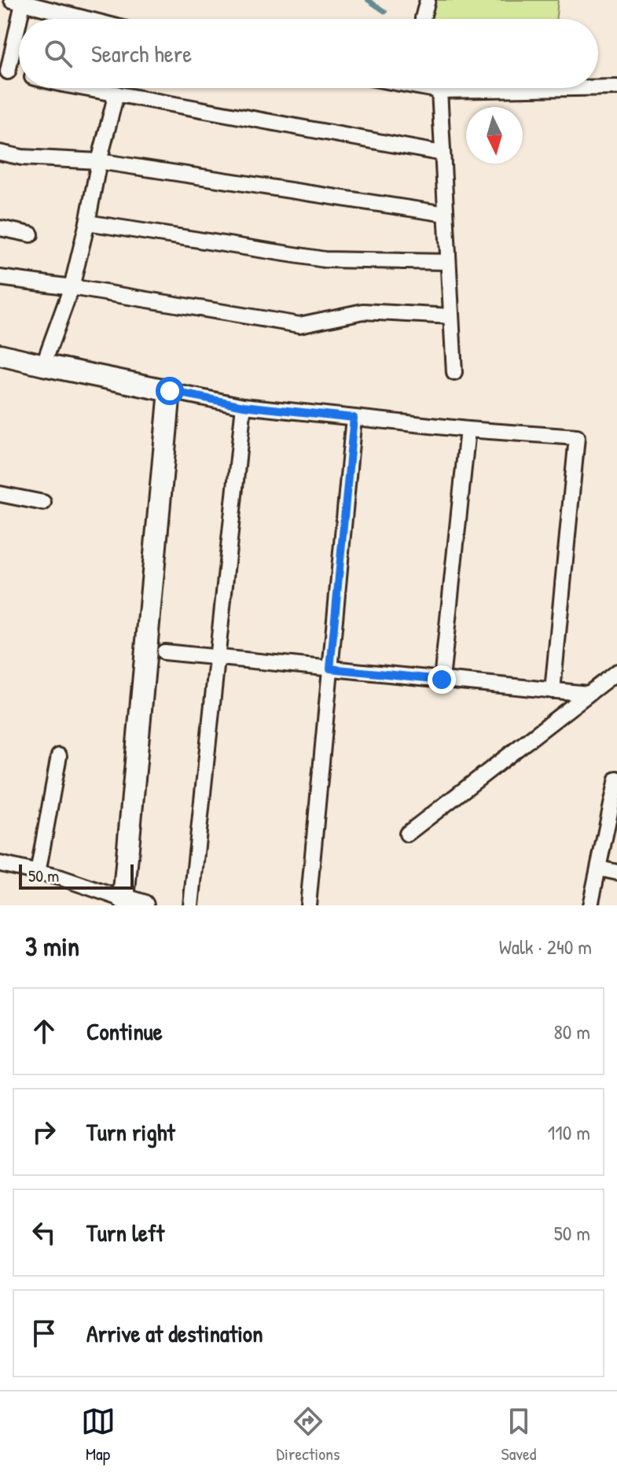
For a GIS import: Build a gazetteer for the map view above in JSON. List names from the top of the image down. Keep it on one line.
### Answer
{"scale_bar":"50 m","north":"bottom","page":{"search":"Search here","scale":"50 m","heading":["3 min","Walk · 240 m"],"list":[["Continue","80 m"],["Turn right","110 m"],["Turn left","50 m"],"Arrive at destination"],"nav":["Map","Directions","Saved"]}}
